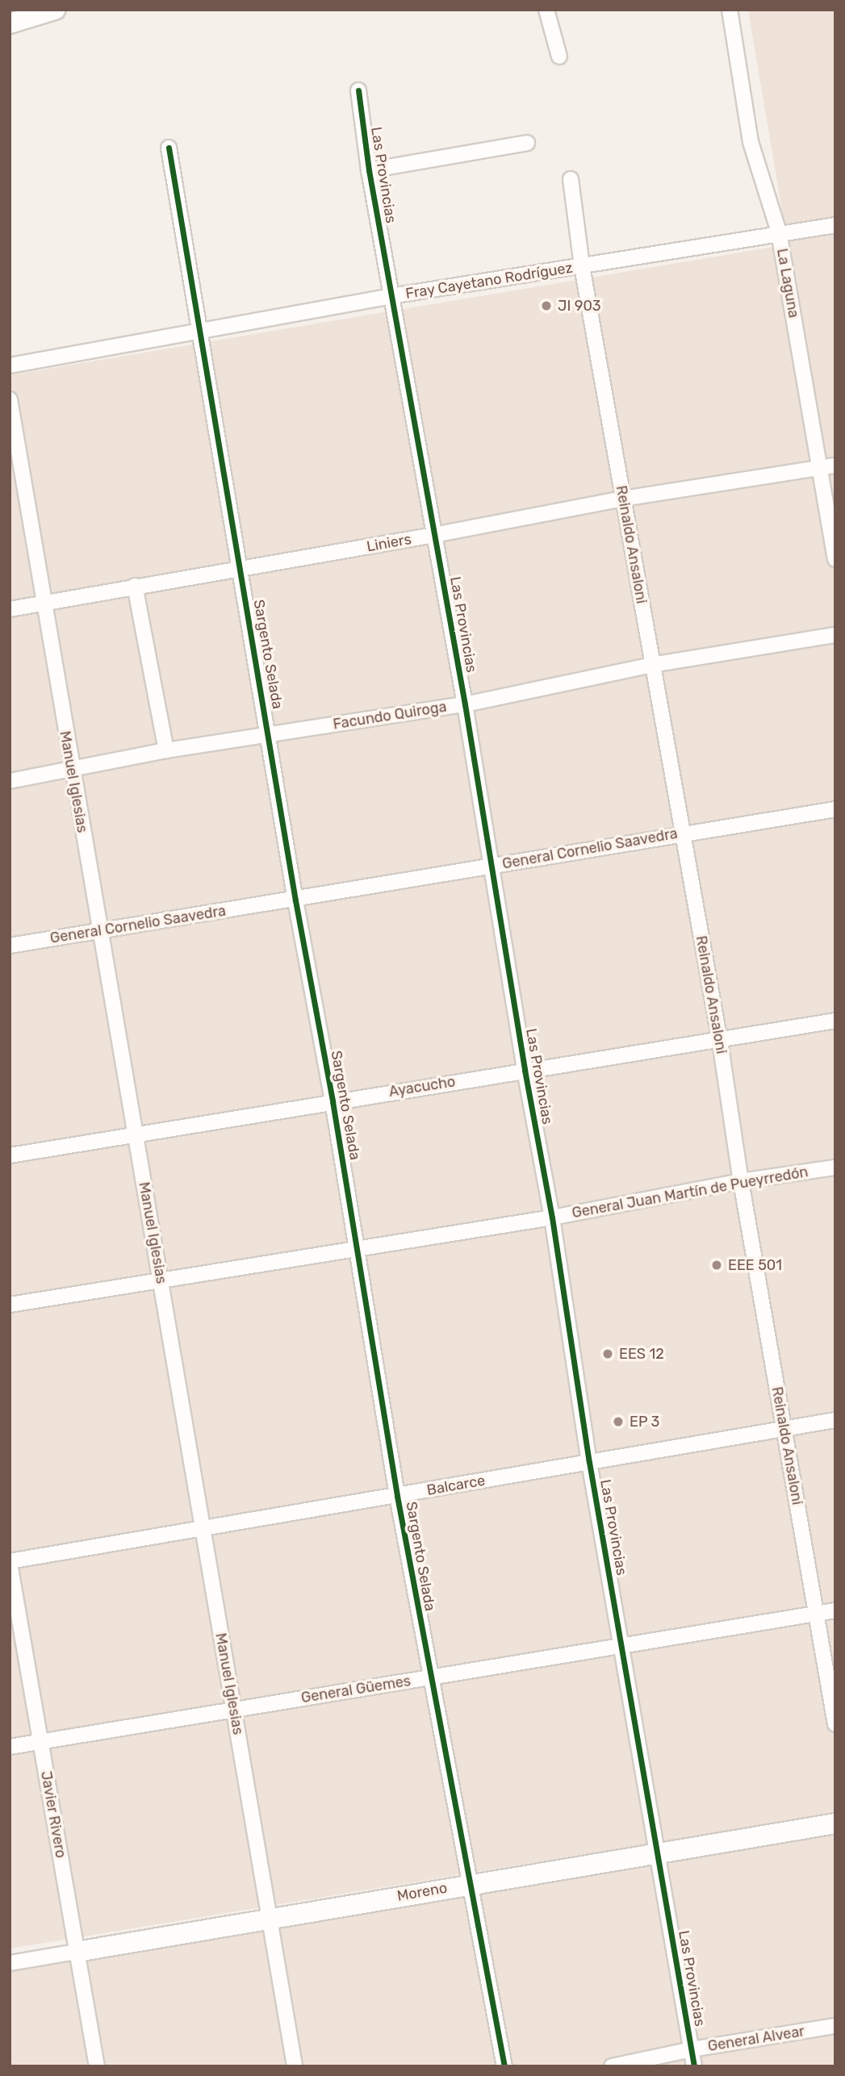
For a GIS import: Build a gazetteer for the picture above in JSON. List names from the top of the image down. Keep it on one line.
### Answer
{"streets":{"street":["Las Provincias","Fray Cayetano Rodríguez","La Laguna","Liniers","Reinaldo Ansaloni","Sargento Selada","Facundo Quiroga","Manuel Iglesias","General Cornelio Saavedra","Ayacucho","General Juan Martín de Pueyrredón","Balcarce","General Güemes","Javier Rivero","Moreno","General Alvear"]},"crossings":[["Las Provincias","Fray Cayetano Rodríguez"],["Las Provincias","Liniers"],["Las Provincias","Facundo Quiroga"],["Las Provincias","General Cornelio Saavedra"],["Las Provincias","Ayacucho"],["Las Provincias","General Juan Martín de Pueyrredón"],["Las Provincias","Balcarce"],["Las Provincias","General Güemes"],["Las Provincias","Moreno"],["Las Provincias","General Alvear"],["Fray Cayetano Rodríguez","La Laguna"],["Fray Cayetano Rodríguez","Reinaldo Ansaloni"],["Fray Cayetano Rodríguez","Sargento Selada"],["La Laguna","Liniers"],["Liniers","Reinaldo Ansaloni"],["Liniers","Sargento Selada"],["Liniers","Manuel Iglesias"],["Reinaldo Ansaloni","Facundo Quiroga"],["Reinaldo Ansaloni","General Cornelio Saavedra"],["Reinaldo Ansaloni","Ayacucho"],["Reinaldo Ansaloni","General Juan Martín de Pueyrredón"],["Reinaldo Ansaloni","Balcarce"],["Reinaldo Ansaloni","General Güemes"],["Sargento Selada","Facundo Quiroga"],["Sargento Selada","General Cornelio Saavedra"],["Sargento Selada","Ayacucho"],["Sargento Selada","General Juan Martín de Pueyrredón"],["Sargento Selada","Balcarce"],["Sargento Selada","General Güemes"],["Sargento Selada","Moreno"],["Facundo Quiroga","Manuel Iglesias"],["Manuel Iglesias","General Cornelio Saavedra"],["Manuel Iglesias","Ayacucho"],["Manuel Iglesias","General Juan Martín de Pueyrredón"],["Manuel Iglesias","Balcarce"],["Manuel Iglesias","General Güemes"],["Manuel Iglesias","Moreno"],["Balcarce","Javier Rivero"],["General Güemes","Javier Rivero"],["Javier Rivero","Moreno"]],"places":["JI 903","EEE 501","EES 12","EP 3"]}
